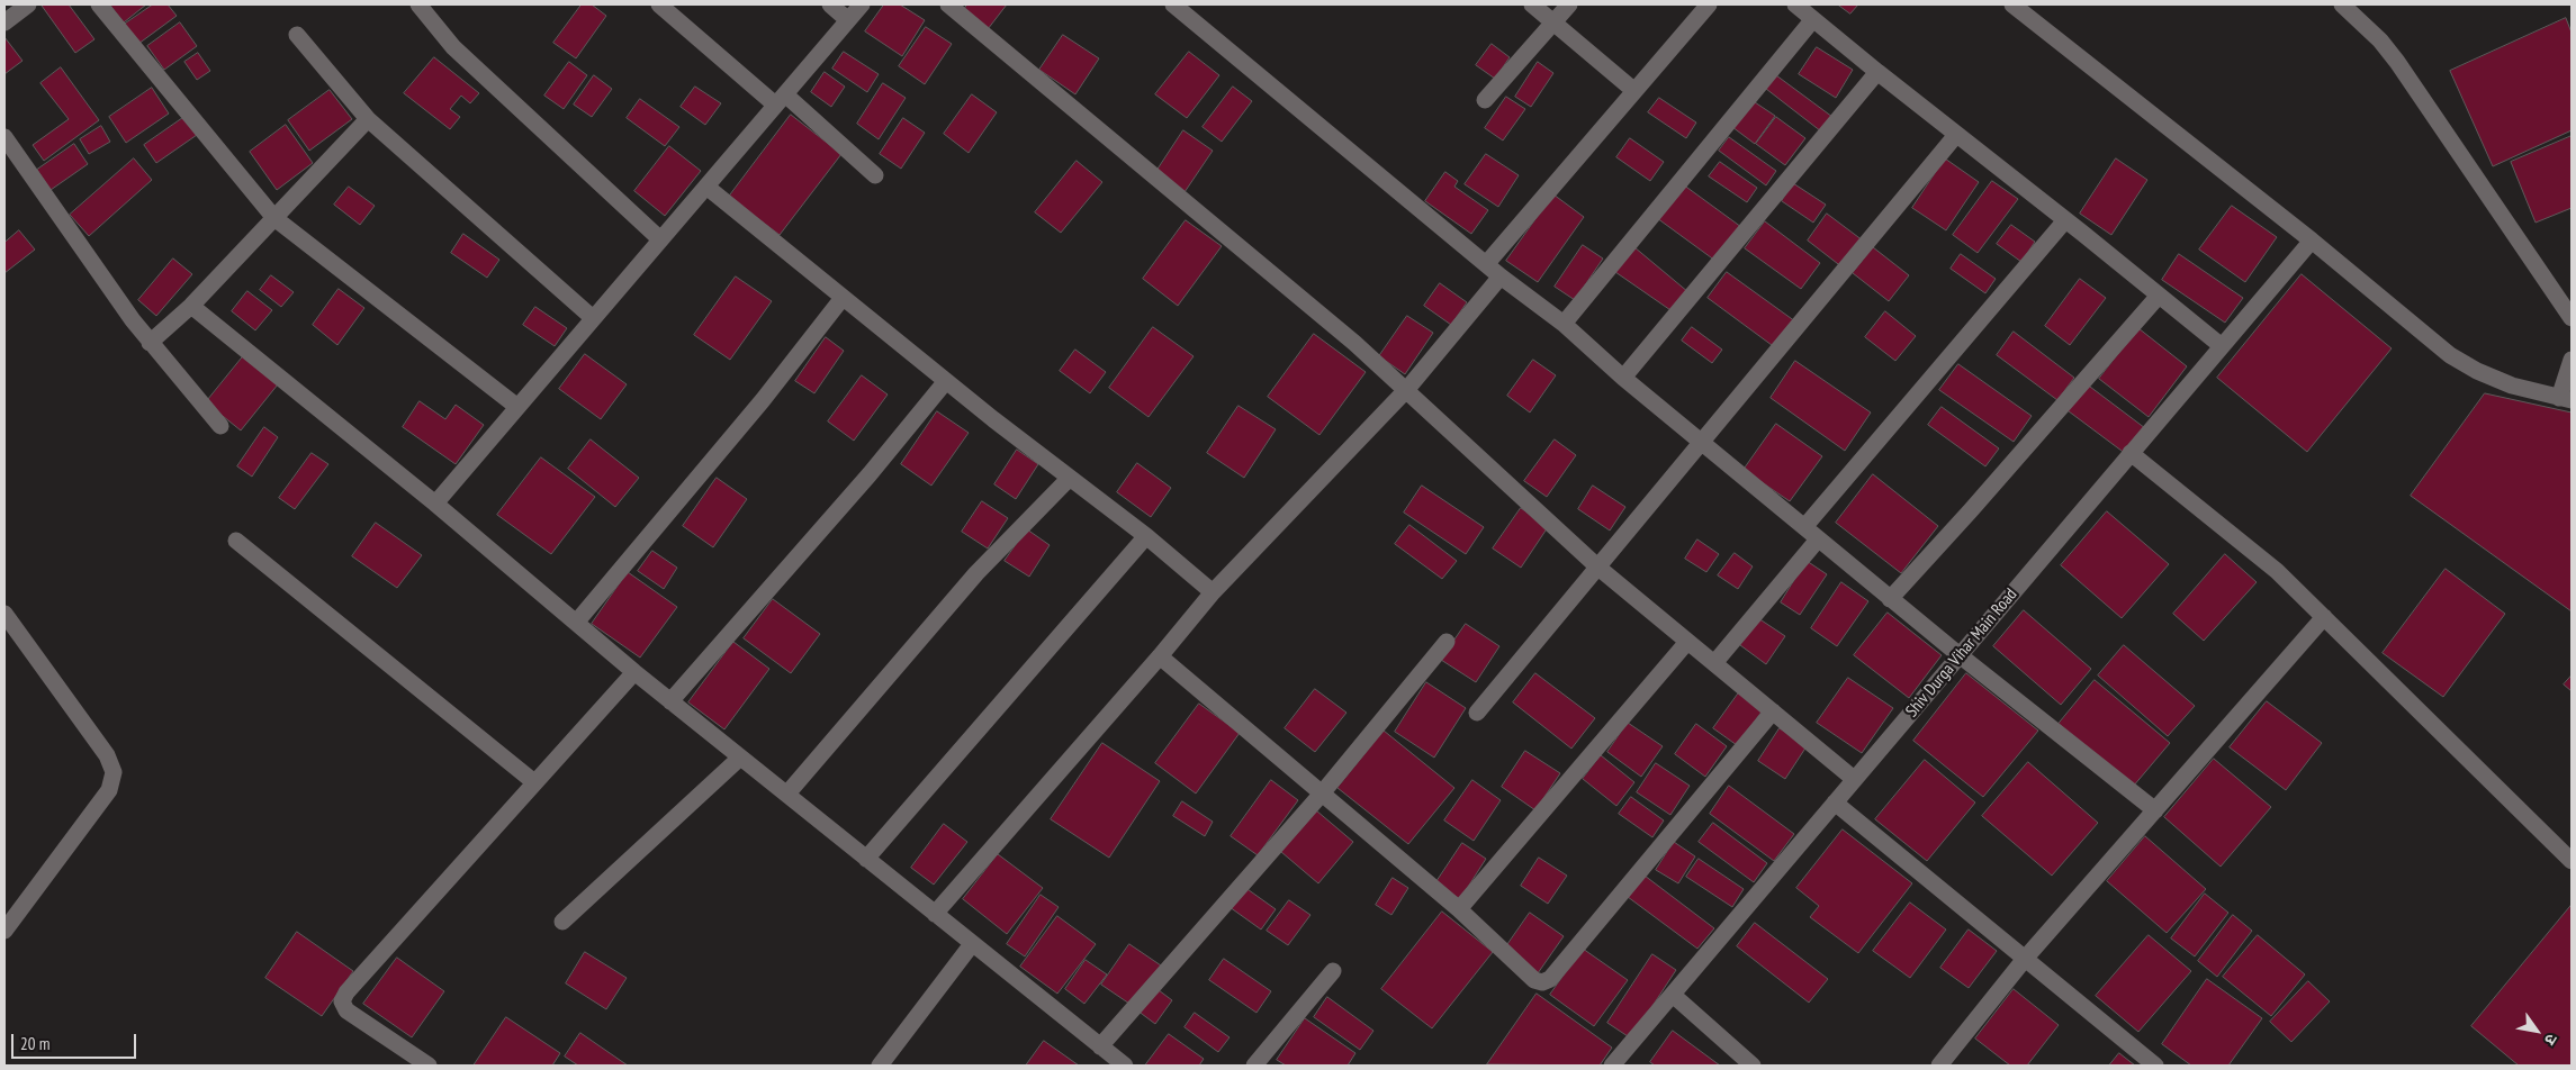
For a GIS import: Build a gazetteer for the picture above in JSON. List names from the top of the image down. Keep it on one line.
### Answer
{"streets":{"street":["Shiv Durga Vihar Main Road"]},"scale_bar":"20 m","north":"bottom right"}
